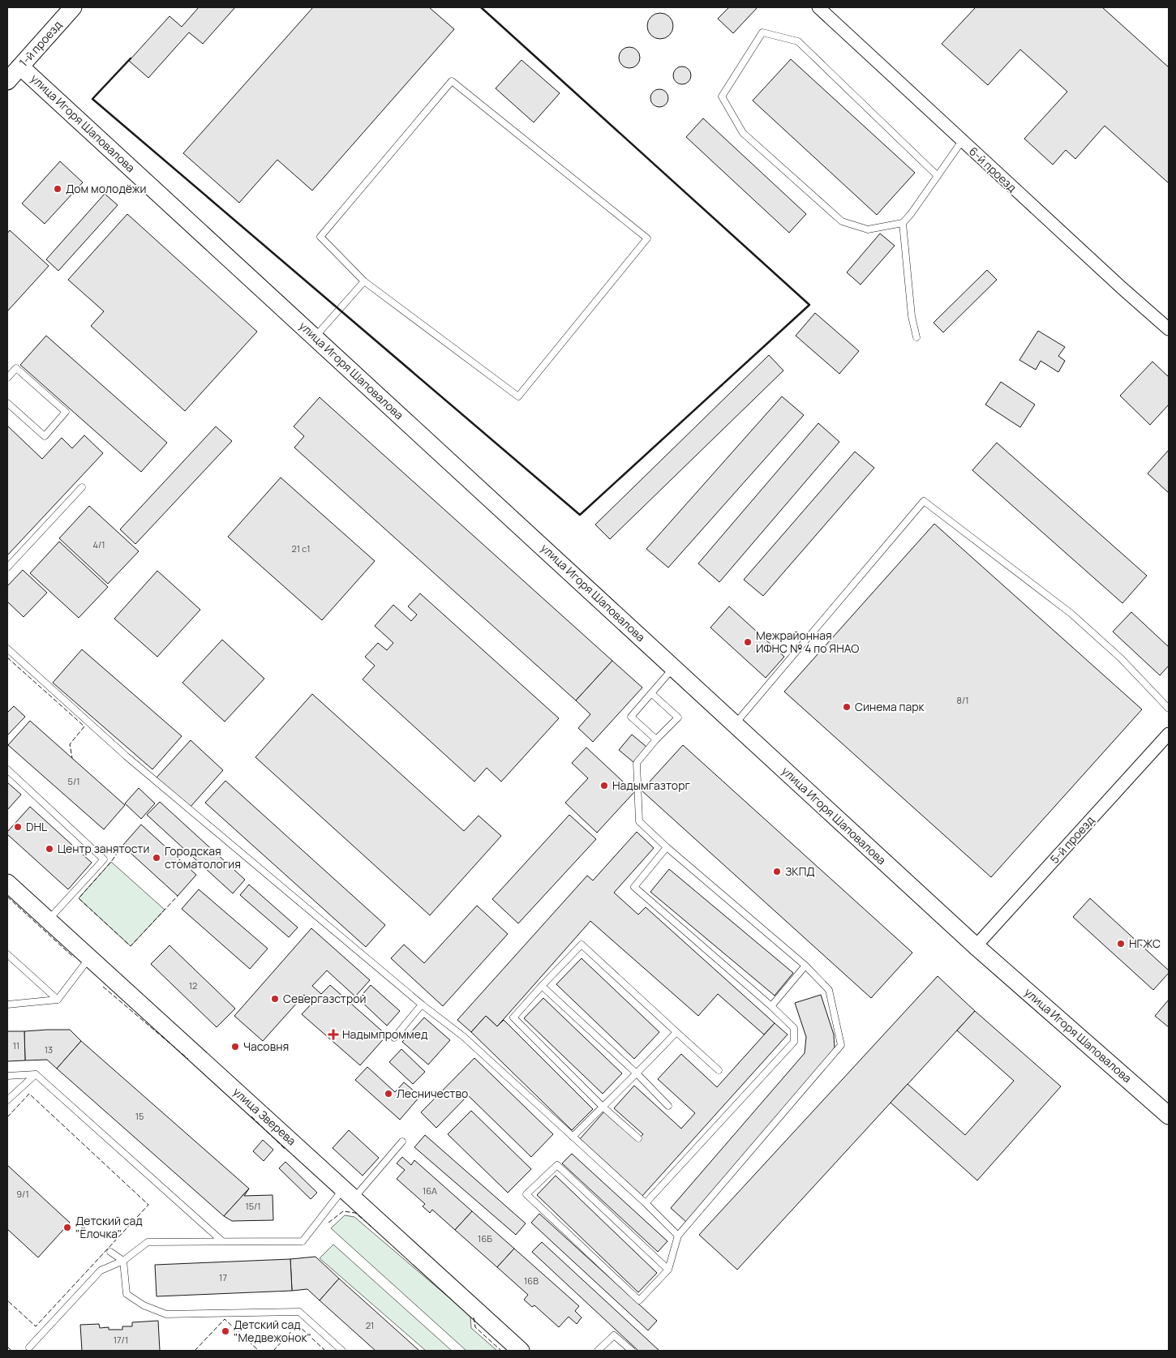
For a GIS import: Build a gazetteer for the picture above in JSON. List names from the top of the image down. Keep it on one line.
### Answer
{"streets":{"street":["1-й проезд","улица Игоря Шаповалова","6-й проезд","5-й проезд","улица Зверева"]},"crossings":[["1-й проезд","улица Игоря Шаповалова"],["улица Игоря Шаповалова","5-й проезд"]],"places":{"other":["Дом молодёжи","Межрайонная ИФНС № 4 по ЯНАО","Синема парк","Надымгазторг","DHL","Центр занятости","Городская стоматология","ЗКПД","НГЖС","Севергазстрой","Часовня","Лесничество","Детский сад \"Ёлочка\"","Детский сад \"Медвежонок\""],"health":["Надымпроммед"]},"house_numbers":["4/1","21 с1","8/1","5/1","12","11","13","15","16А","9/1","15/1","16Б","17","16В","21","17/1"]}
